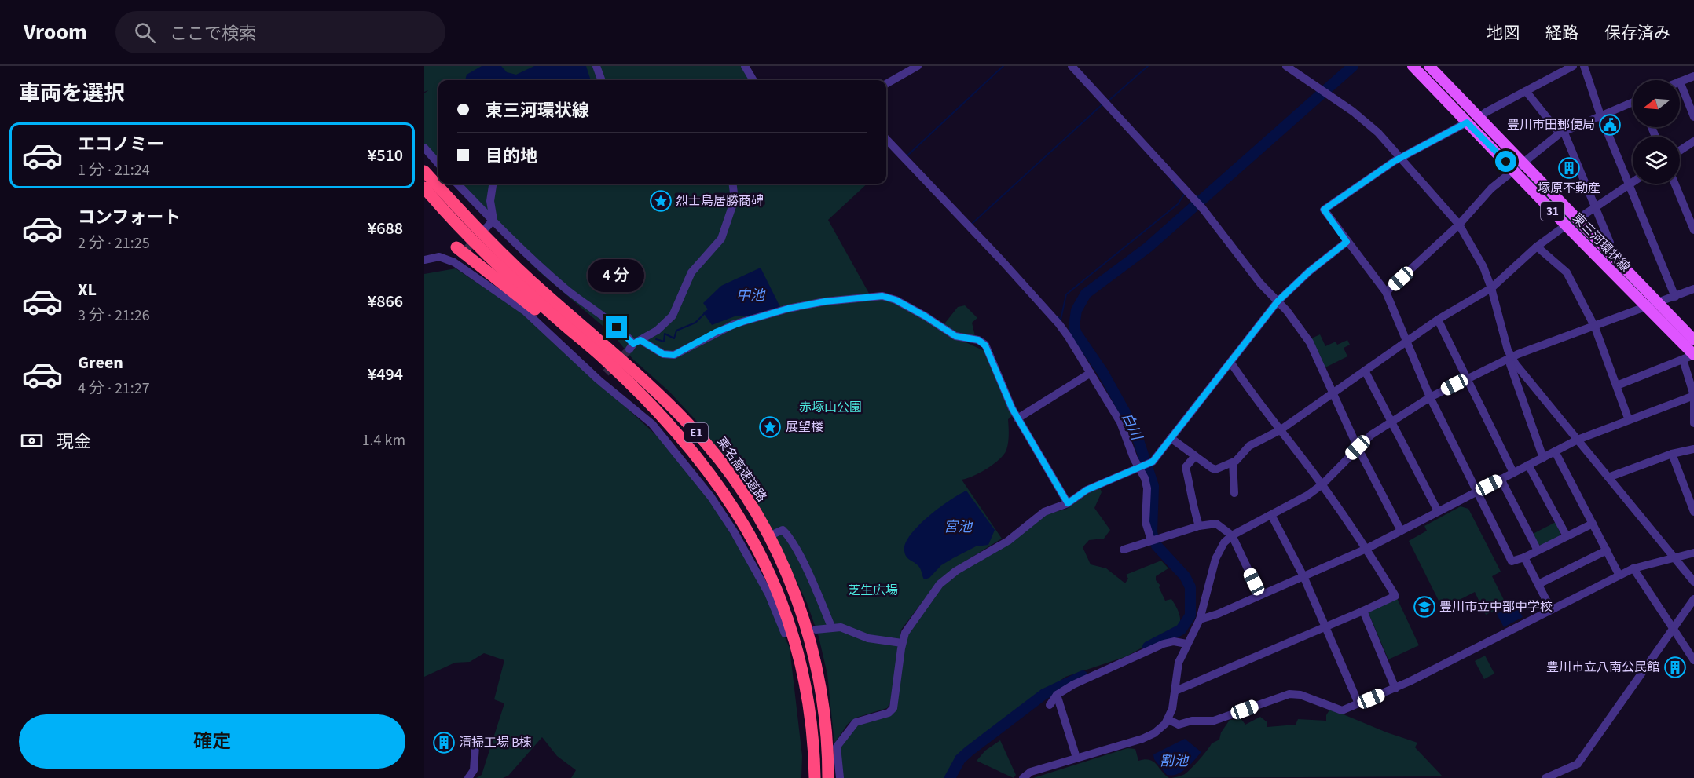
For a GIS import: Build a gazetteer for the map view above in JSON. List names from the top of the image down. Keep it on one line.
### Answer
{"streets":{"highway":["E1","東名高速道路"],"main road":["31","東三河環状線"]},"water":["中池","白川","宮池","割池"],"parks":["赤塚山公園","芝生広場"],"places":{"public building":["豊川市田郵便局"],"building":["塚原不動産","豊川市立八南公民館","清掃工場 B棟"],"place":["烈士鳥居勝商碑","展望楼"],"school or university":["豊川市立中部中学校"]},"north":"left","page":{"header":"Vroom","search":"ここで検索","nav":["地図","経路","保存済み"],"heading":"車両を選択","banner":["東三河環状線","目的地"],"list":[{"name":"エコノミー","note":"1 分 · 21:24","value":"¥510"},{"name":"コンフォート","note":"2 分 · 21:25","value":"¥688"},{"name":"XL","note":"3 分 · 21:26","value":"¥866"},{"name":"Green","note":"4 分 · 21:27","value":"¥494"}],"bubble":"4 分","pay":["現金","1.4 km"],"buttons":"確定"}}
